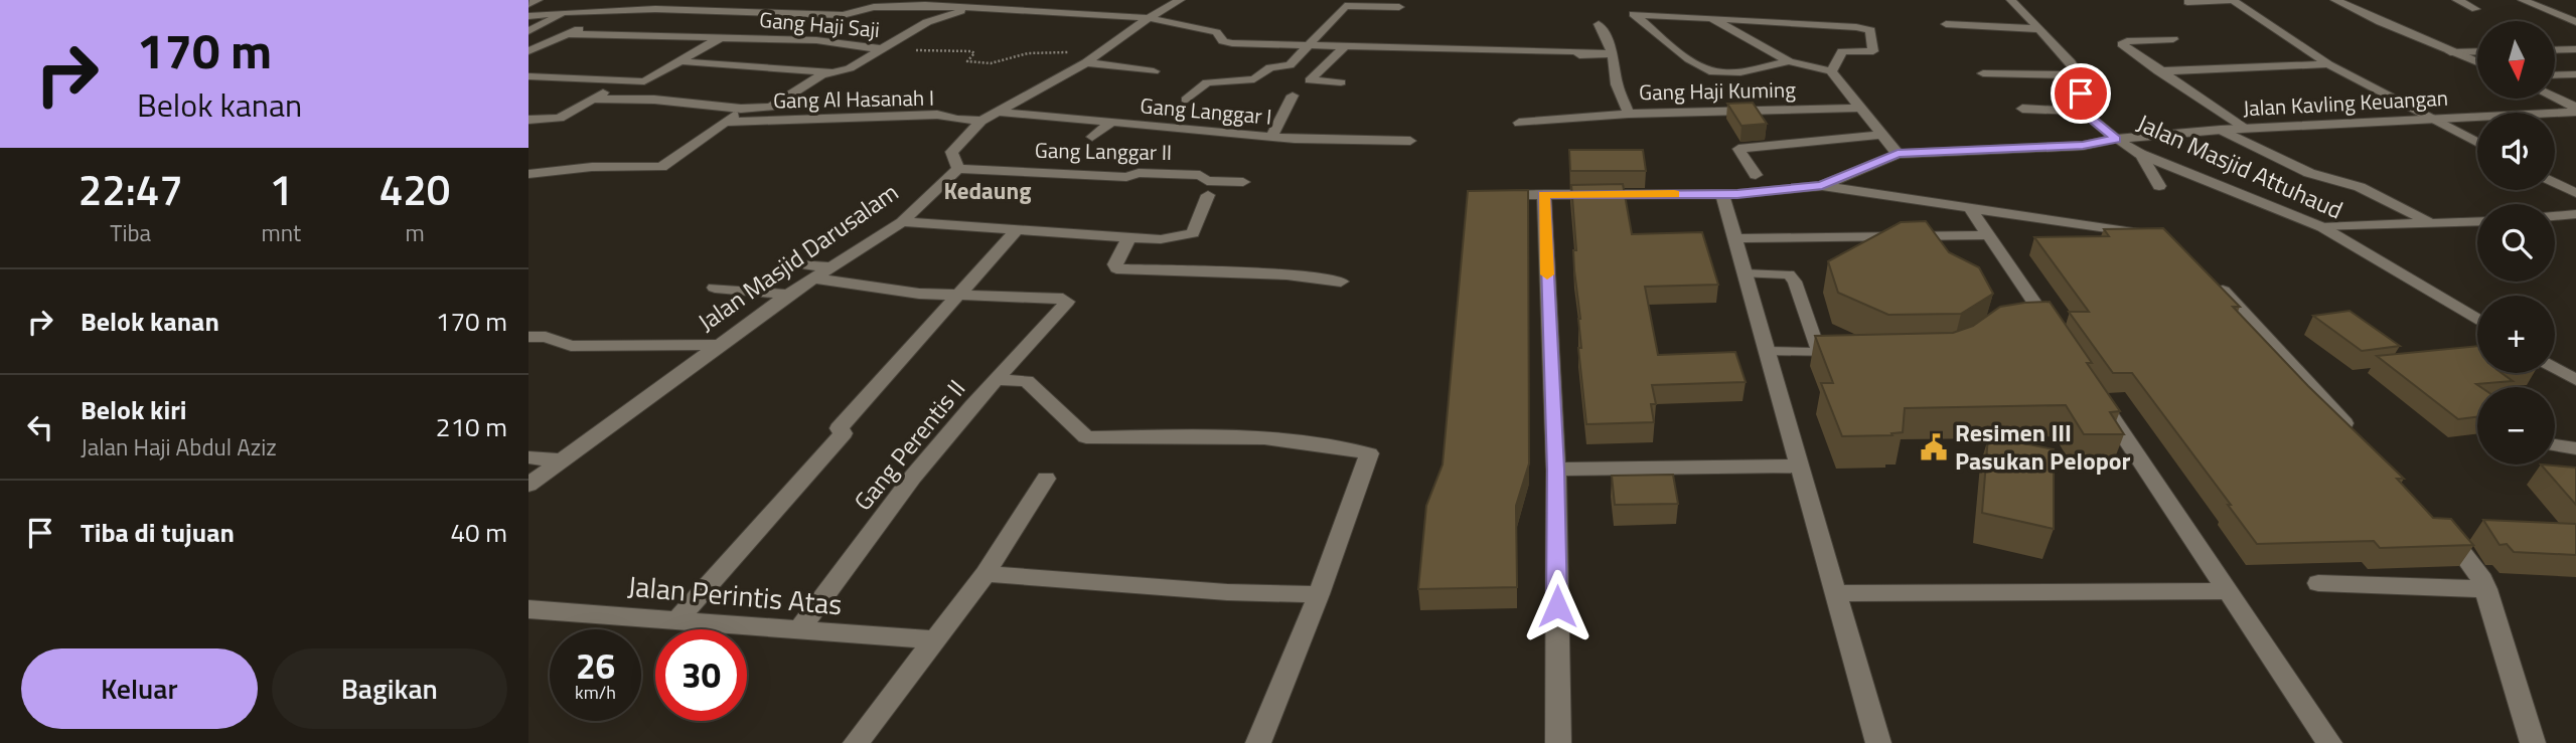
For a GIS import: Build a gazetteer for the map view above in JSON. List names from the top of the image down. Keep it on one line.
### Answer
{"streets":{"street":["Gang Haji Saji","Gang Haji Kuming","Gang Al Hasanah I","Jalan Kavling Keuangan","Gang Langgar I","Gang Langgar II","Jalan Masjid Attuhaud","Jalan Masjid Darusalam","Gang Perentis II","Jalan Perintis Atas"]},"crossings":[["Jalan Kavling Keuangan","Jalan Masjid Attuhaud"],["Gang Langgar II","Jalan Masjid Darusalam"],["Gang Perentis II","Jalan Perintis Atas"]],"districts":["Kedaung"],"places":{"public building":["Resimen III Pasukan Pelopor"]},"north":"bottom","page":{"turn":["170 m","Belok kanan"],"map_buttons":["+","−"],"eta":["22:47","Tiba","1","mnt","420","m"],"list":[{"name":"Belok kanan","value":"170 m"},{"name":"Belok kiri","note":"Jalan Haji Abdul Aziz","value":"210 m"},{"name":"Tiba di tujuan","value":"40 m"}],"speed":"26 km/h","limit":"30","buttons":["Keluar","Bagikan"]}}
